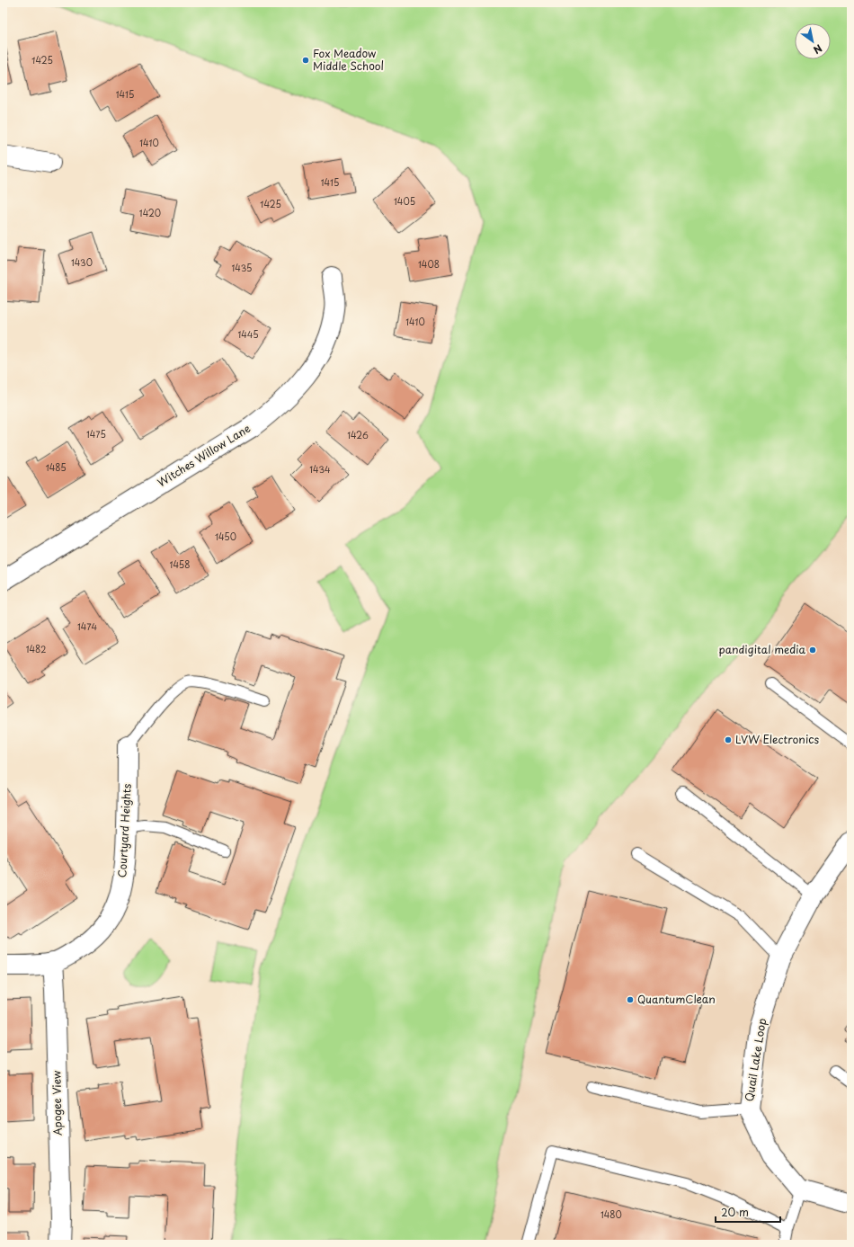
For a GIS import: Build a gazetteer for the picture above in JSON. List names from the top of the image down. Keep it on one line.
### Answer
{"streets":{"street":["Witches Willow Lane","Courtyard Heights","Quail Lake Loop","Apogee View"]},"crossings":[["Courtyard Heights","Apogee View"]],"places":["Fox Meadow Middle School","pandigital media","LVW Electronics","QuantumClean"],"house_numbers":["1425","1415","1410","1415","1405","1425","1420","1430","1408","1435","1410","1445","1475","1426","1485","1434","1450","1458","1474","1482","1480"],"scale_bar":"20 m","north":"bottom right"}
